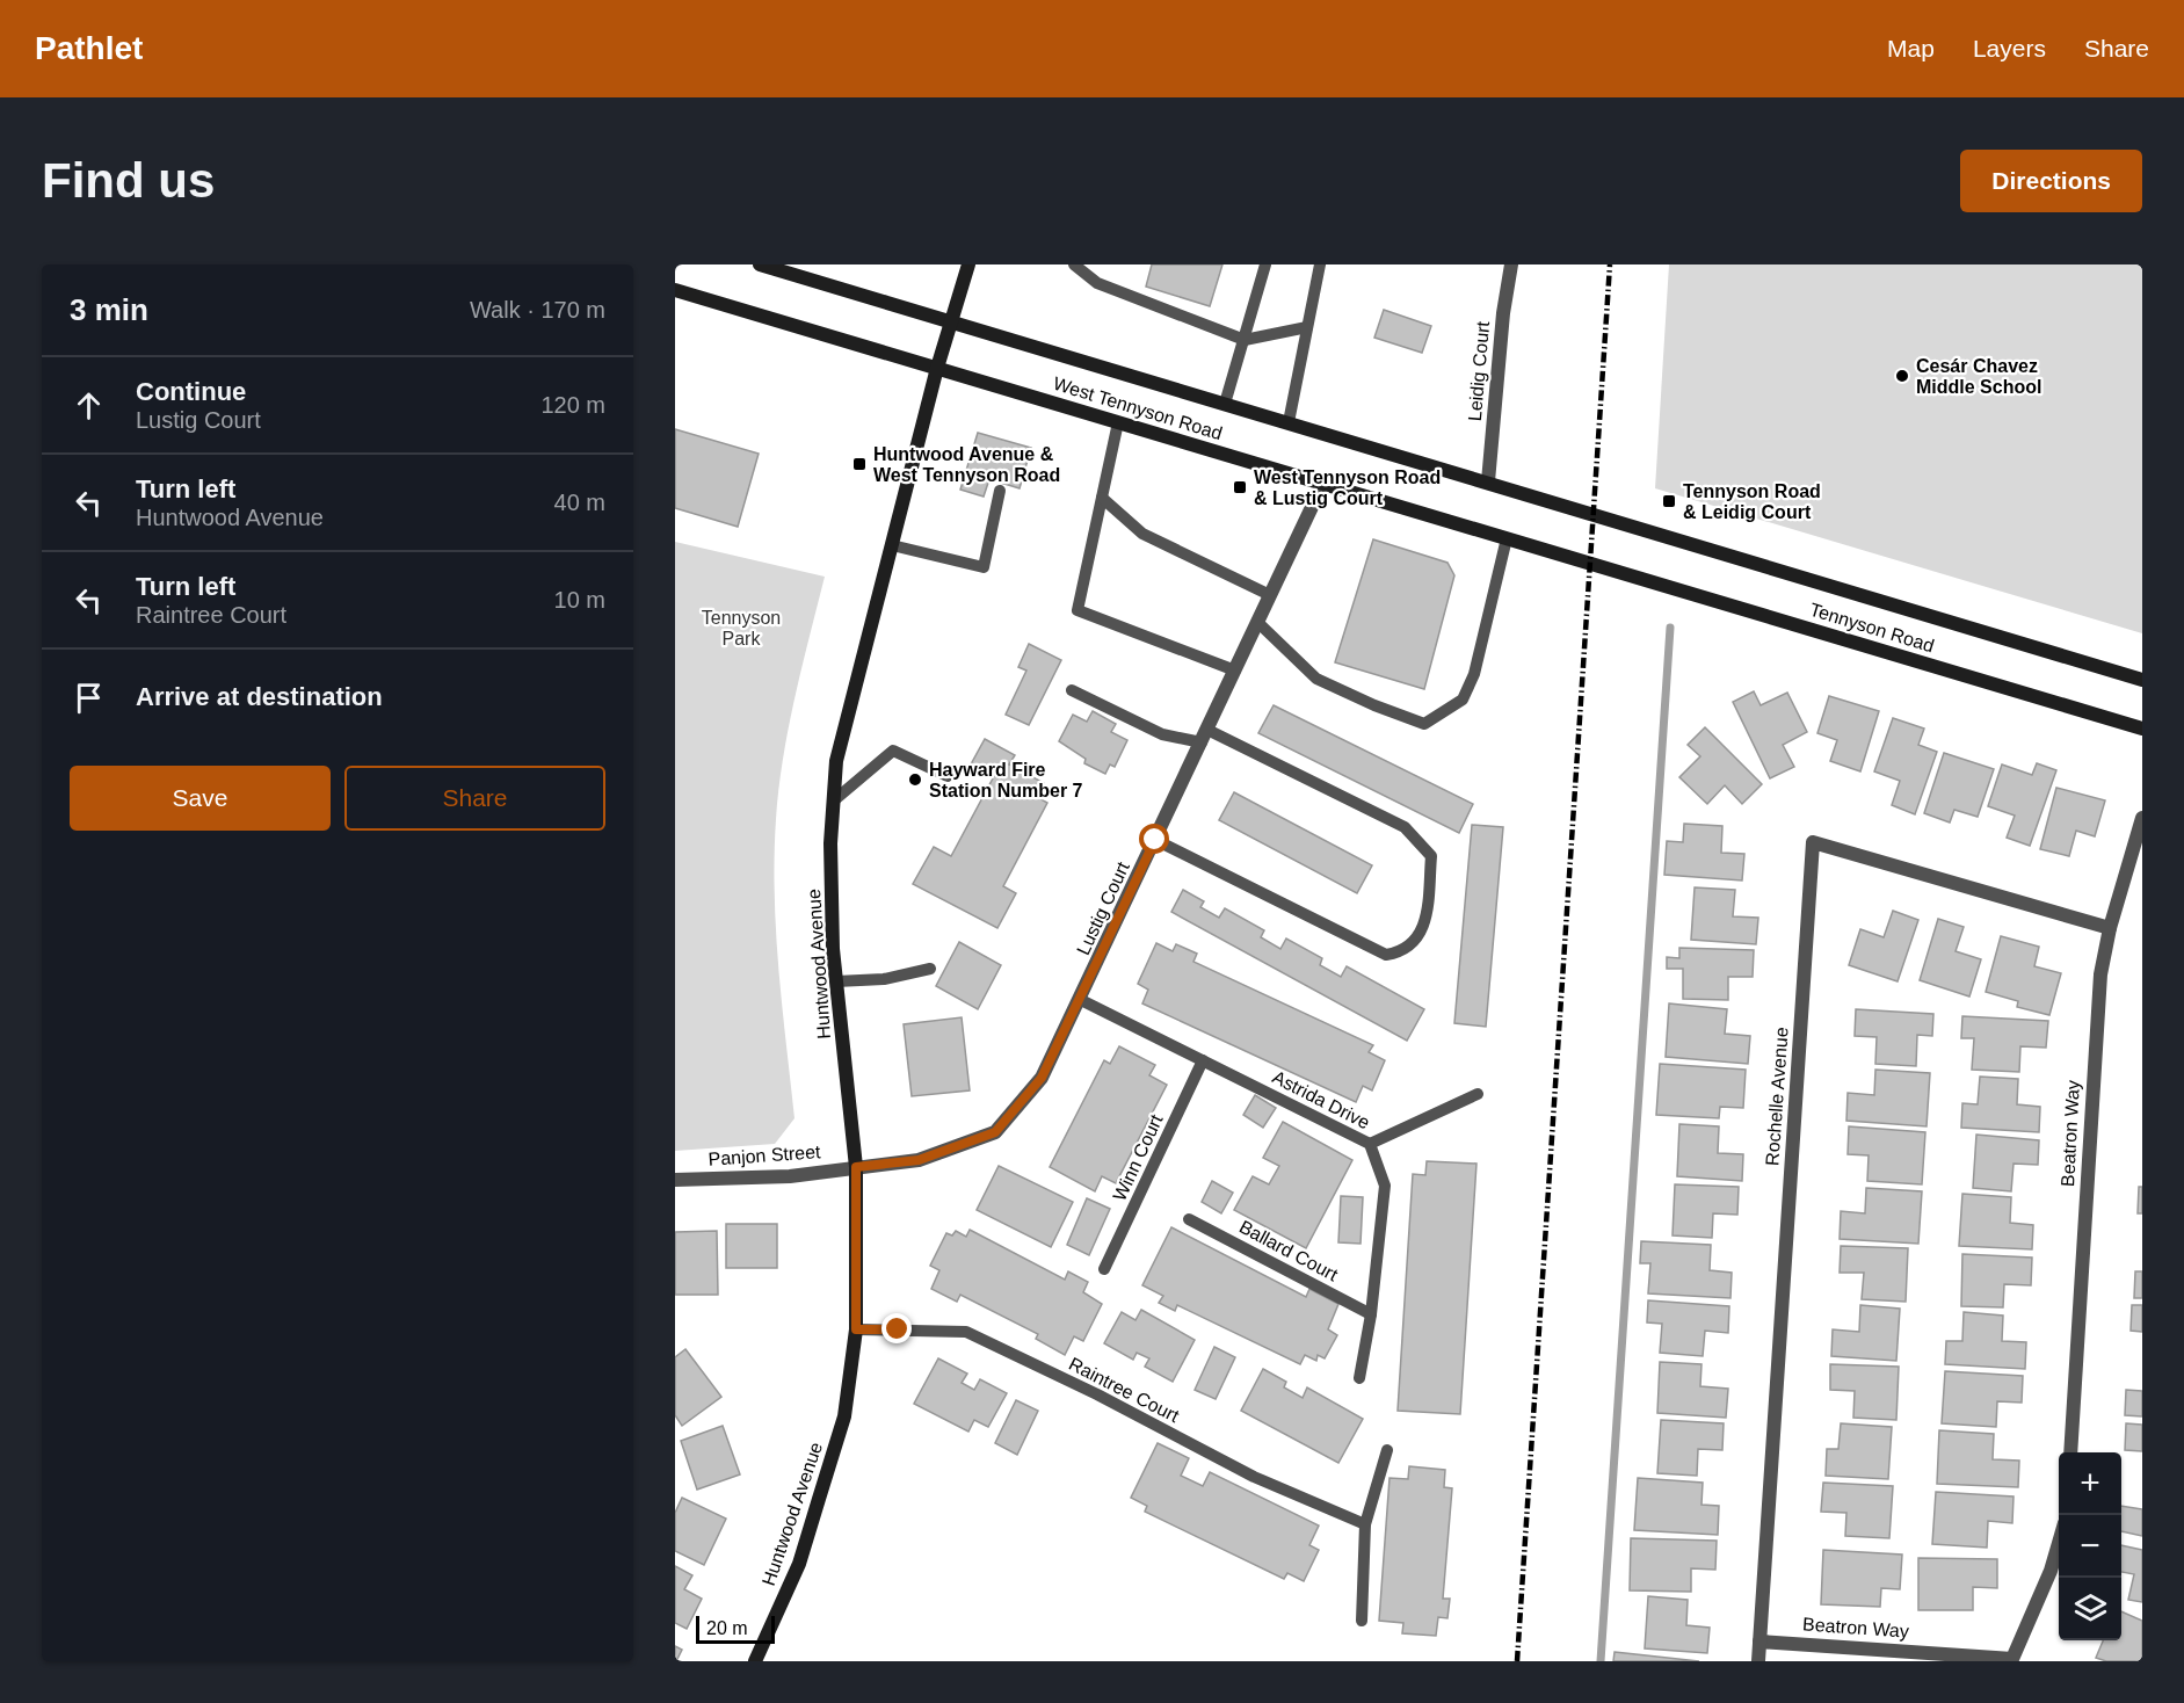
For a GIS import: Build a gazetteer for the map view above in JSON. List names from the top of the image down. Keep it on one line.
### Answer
{"streets":{"main road":["West Tennyson Road","Tennyson Road","Huntwood Avenue"],"street":["Leidig Court","Lustig Court","Rochelle Avenue","Beatron Way","Panjon Street"],"lane":["Astrida Drive","Winn Court","Ballard Court","Raintree Court"]},"crossings":[["Leidig Court","West Tennyson Road"],["West Tennyson Road","Tennyson Road"],["West Tennyson Road","Lustig Court"],["West Tennyson Road","Huntwood Avenue"],["Lustig Court","Huntwood Avenue"],["Lustig Court","Astrida Drive"],["Lustig Court","Panjon Street"],["Huntwood Avenue","Panjon Street"],["Huntwood Avenue","Raintree Court"],["Rochelle Avenue","Beatron Way"],["Astrida Drive","Winn Court"],["Astrida Drive","Ballard Court"]],"parks":["Tennyson Park"],"places":{"other":["Cesár Chavez Middle School","Hayward Fire Station Number 7"],"transit":["Huntwood Avenue & West Tennyson Road","West Tennyson Road & Lustig Court","Tennyson Road & Leidig Court"]},"scale_bar":"20 m","page":{"header":"Pathlet","nav":["Map","Layers","Share"],"buttons":["Directions",["Save","Share"]],"title":"Find us","heading":["3 min","Walk · 170 m"],"list":[["Continue","Lustig Court","120 m"],["Turn left","Huntwood Avenue","40 m"],["Turn left","Raintree Court","10 m"],"Arrive at destination"],"map_buttons":["+","−"],"scale":"20 m"}}
